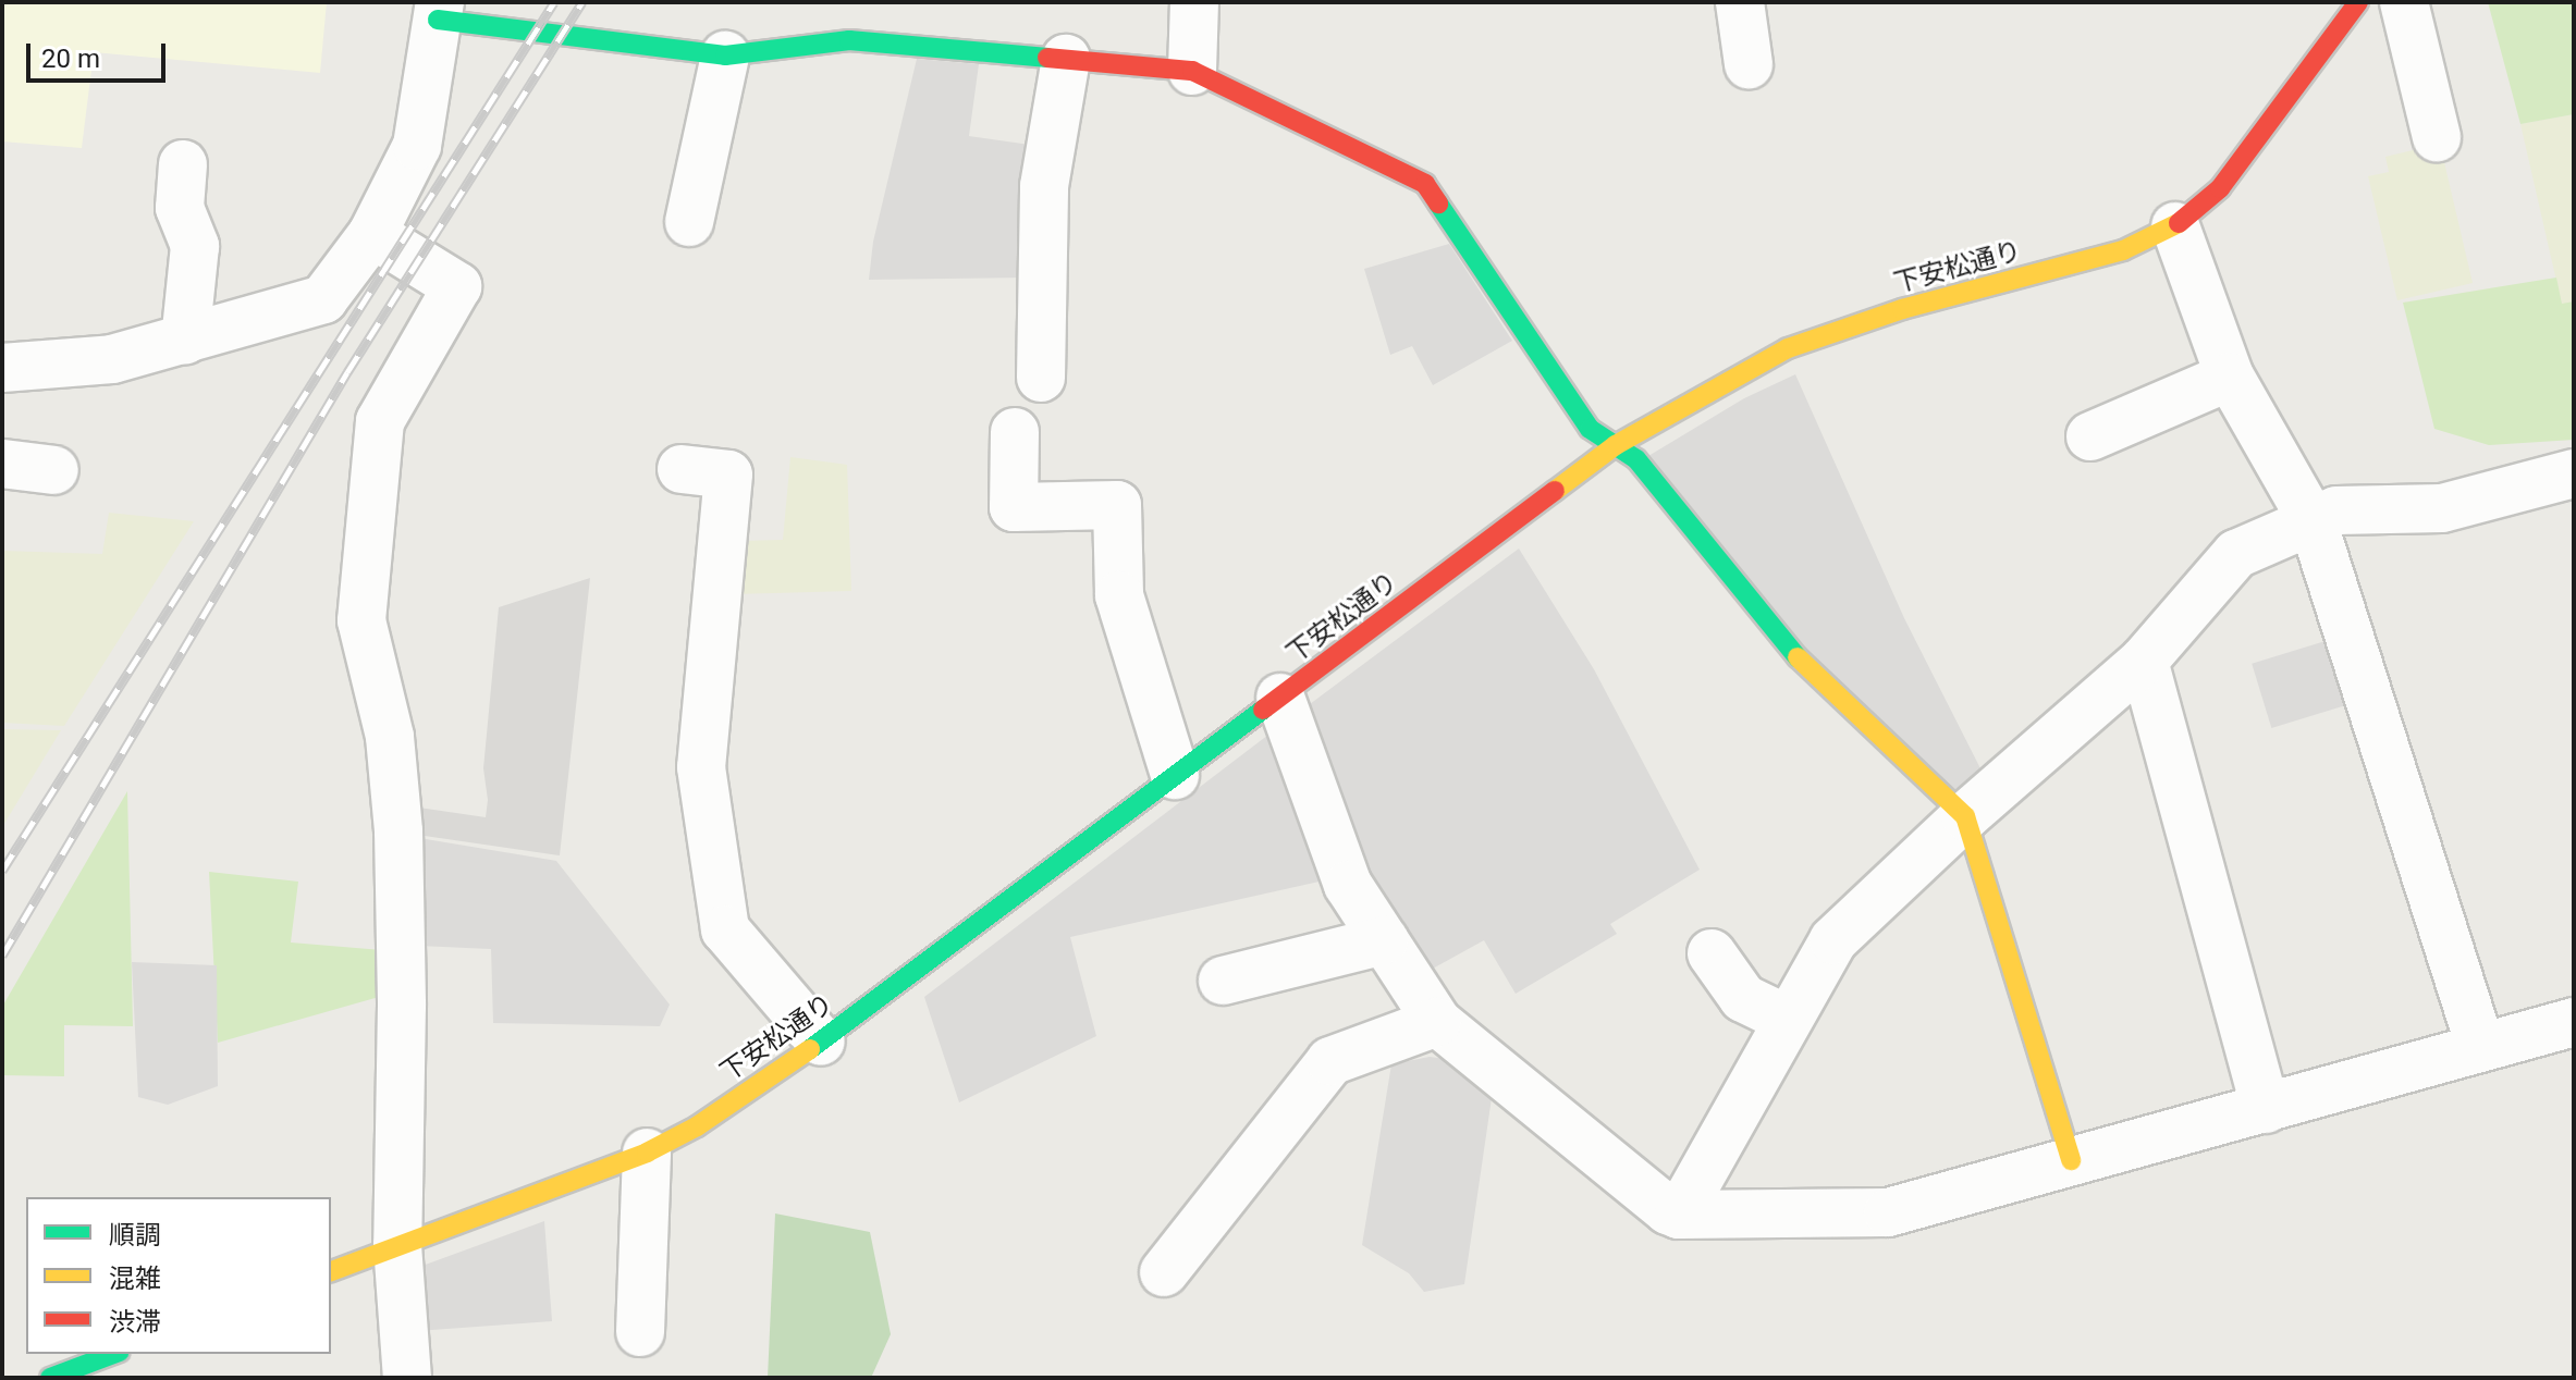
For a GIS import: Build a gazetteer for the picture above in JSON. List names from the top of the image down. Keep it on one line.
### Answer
{"streets":{"street":["下安松通り"]},"legend":["順調","混雑","渋滞"],"scale_bar":"20 m"}
